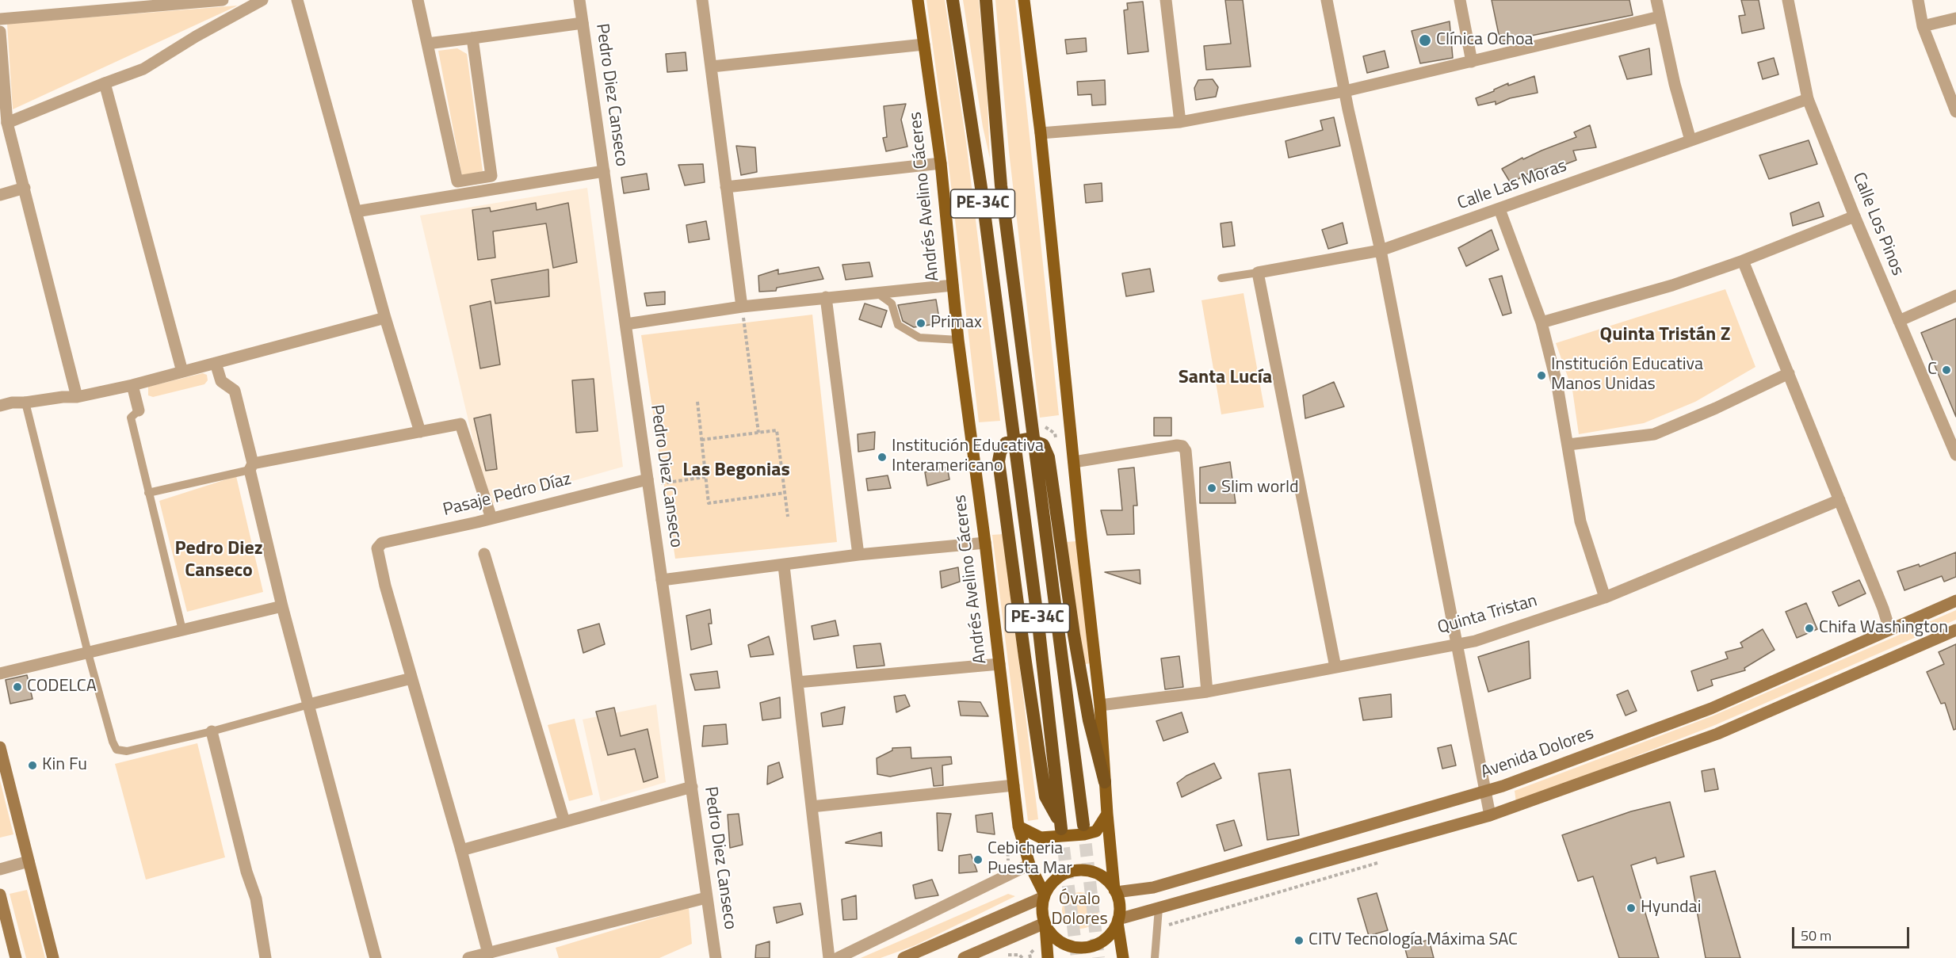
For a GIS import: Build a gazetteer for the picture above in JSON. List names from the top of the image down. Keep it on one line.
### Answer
{"streets":{"highway":["PE-34C"],"main road":["Andrés Avelino Cáceres","Avenida Dolores"],"street":["Pedro Diez Canseco","Calle Las Moras","Calle Los Pinos","Pasaje Pedro Díaz","Quinta Tristan"]},"crossings":[["Pedro Diez Canseco","Pasaje Pedro Díaz"],["Calle Las Moras","Calle Los Pinos"],["Andrés Avelino Cáceres","Avenida Dolores"]],"districts":["Quinta Tristán Z","Santa Lucía","Las Begonias","Pedro Diez Canseco"],"parks":["Óvalo Dolores"],"places":["Clínica Ochoa","Primax","C","Institución Educativa Manos Unidas","Institución Educativa Interamericano","Slim world","Chifa Washington","CODELCA","Kin Fu","Cebicheria Puesta Mar","Hyundai","CITV Tecnología Máxima SAC"],"scale_bar":"50 m"}
